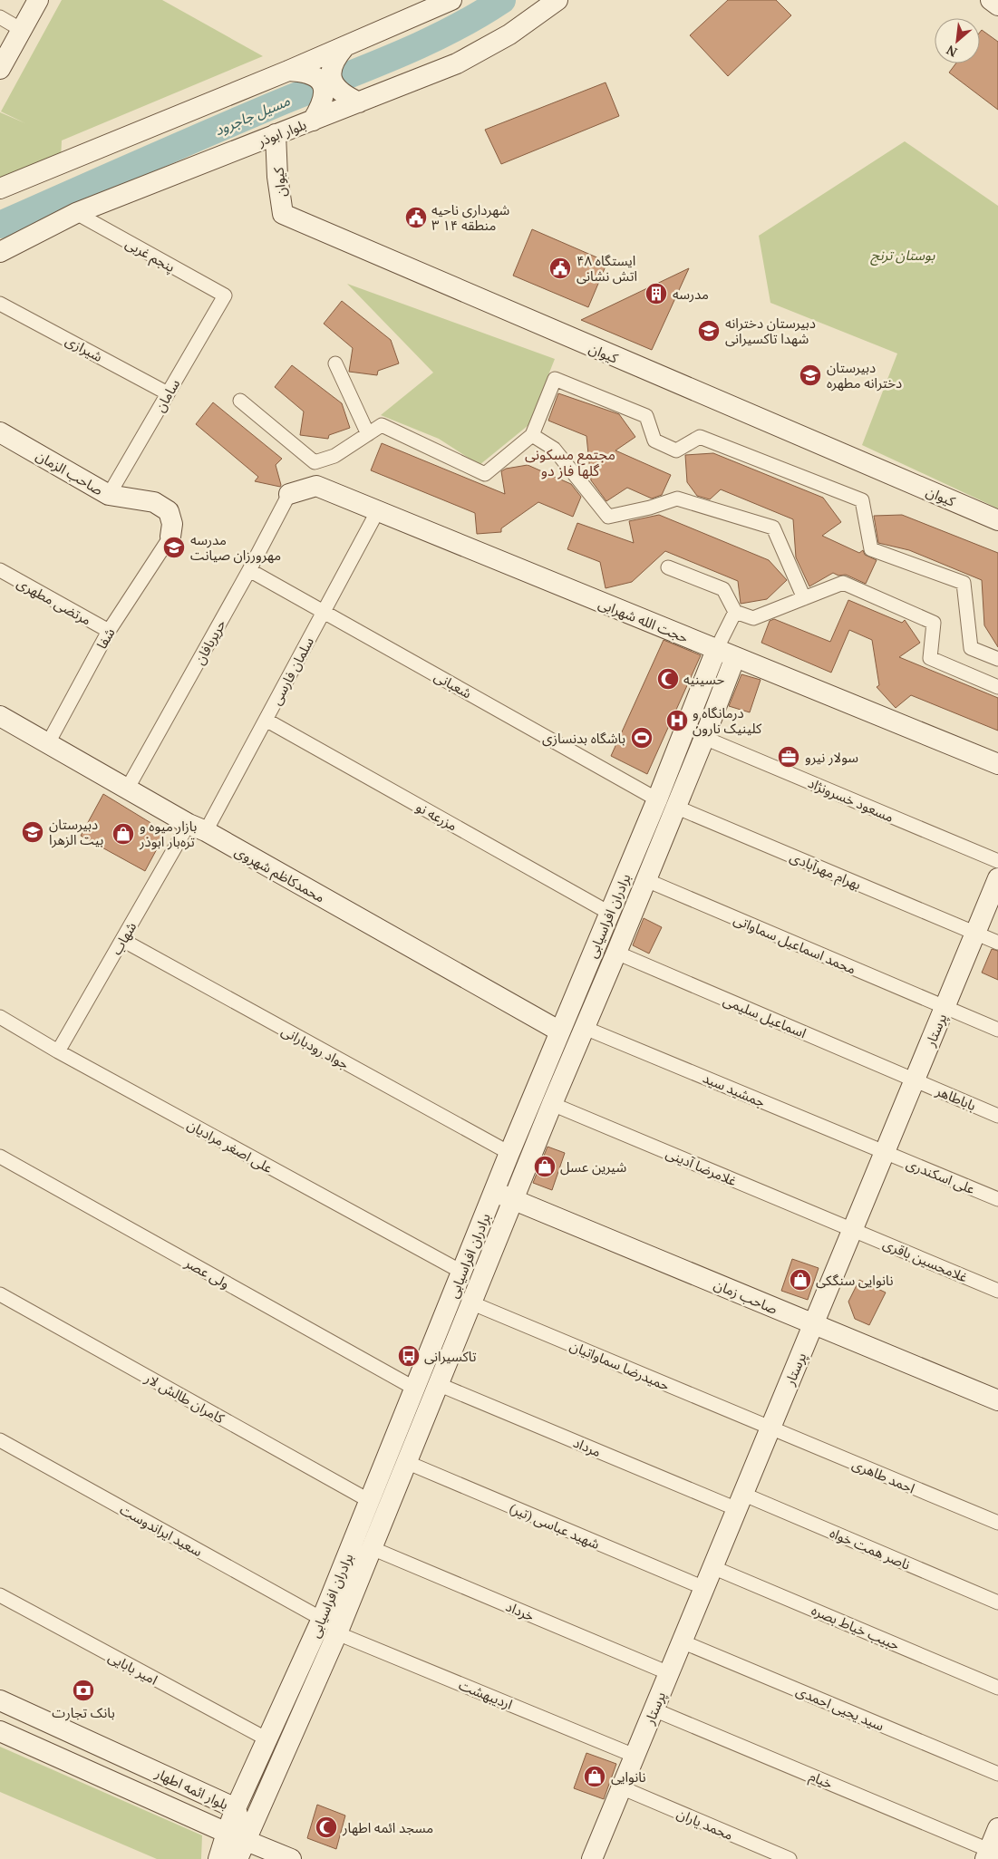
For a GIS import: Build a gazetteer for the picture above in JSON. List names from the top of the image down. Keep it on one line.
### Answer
{"streets":{"street":["بلوار ابوذر","کیوان","پنجم غربی","شیرازی","سامان","صاحب الزمان","مرتضی مطهری","حجت الله شهرابی","شفا","حریربافان","سلمان فارسی","شعبانی","مسعود خسرونژاد","مزرعه نو","بهرام مهرآبادی","محمدکاظم شهروی","برادران افراسیابی","شهاب","محمد اسماعیل سماواتی","اسماعیل سلیمی","پرستار","جواد رودبارانی","جمشید سید","باباطاهر","علی اصغر مرادیان","غلامرضا آدینی","علی اسکندری","غلامحسین باقری","ولی عصر","صاحب زمان","حمیدرضا سماواتیان","کامران طالش لار","مرداد","احمد طاهری","شهید عباسی (تیر)","سعید ایراندوست","ناصر همت خواه","خرداد","حبیب خیاط بصره","امیر بابایی","اردیبهشت","سید یحیی احمدی","خیام","بلوار ائمه اطهار","محمد یاران"]},"crossings":[["بلوار ابوذر","کیوان"],["بلوار ابوذر","پنجم غربی"],["پنجم غربی","سامان"],["شیرازی","سامان"],["سامان","صاحب الزمان"],["صاحب الزمان","شفا"],["مرتضی مطهری","شفا"],["حجت الله شهرابی","حریربافان"],["حجت الله شهرابی","سلمان فارسی"],["حجت الله شهرابی","برادران افراسیابی"],["شفا","محمدکاظم شهروی"],["حریربافان","شعبانی"],["حریربافان","محمدکاظم شهروی"],["سلمان فارسی","شعبانی"],["سلمان فارسی","مزرعه نو"],["سلمان فارسی","محمدکاظم شهروی"],["سلمان فارسی","شهاب"],["شعبانی","برادران افراسیابی"],["مسعود خسرونژاد","برادران افراسیابی"],["مزرعه نو","برادران افراسیابی"],["بهرام مهرآبادی","برادران افراسیابی"],["بهرام مهرآبادی","پرستار"],["محمدکاظم شهروی","برادران افراسیابی"],["محمدکاظم شهروی","شهاب"],["برادران افراسیابی","محمد اسماعیل سماواتی"],["برادران افراسیابی","اسماعیل سلیمی"],["برادران افراسیابی","جواد رودبارانی"],["برادران افراسیابی","جمشید سید"],["برادران افراسیابی","علی اصغر مرادیان"],["برادران افراسیابی","غلامرضا آدینی"],["برادران افراسیابی","ولی عصر"],["برادران افراسیابی","صاحب زمان"],["برادران افراسیابی","حمیدرضا سماواتیان"],["برادران افراسیابی","کامران طالش لار"],["برادران افراسیابی","مرداد"],["برادران افراسیابی","شهید عباسی (تیر)"],["برادران افراسیابی","سعید ایراندوست"],["برادران افراسیابی","خرداد"],["برادران افراسیابی","امیر بابایی"],["برادران افراسیابی","اردیبهشت"],["برادران افراسیابی","بلوار ائمه اطهار"],["شهاب","جواد رودبارانی"],["شهاب","علی اصغر مرادیان"],["محمد اسماعیل سماواتی","پرستار"],["اسماعیل سلیمی","پرستار"],["اسماعیل سلیمی","باباطاهر"],["پرستار","جمشید سید"],["پرستار","باباطاهر"],["پرستار","غلامرضا آدینی"],["پرستار","علی اسکندری"],["پرستار","غلامحسین باقری"],["پرستار","صاحب زمان"],["پرستار","حمیدرضا سماواتیان"],["پرستار","مرداد"],["پرستار","احمد طاهری"],["پرستار","شهید عباسی (تیر)"],["پرستار","ناصر همت خواه"],["پرستار","خرداد"],["پرستار","حبیب خیاط بصره"],["پرستار","اردیبهشت"],["پرستار","سید یحیی احمدی"],["پرستار","خیام"],["پرستار","محمد یاران"],["جمشید سید","علی اسکندری"],["غلامرضا آدینی","غلامحسین باقری"],["حمیدرضا سماواتیان","احمد طاهری"],["مرداد","ناصر همت خواه"]],"districts":["مجتمع مسکونی گلها فاز دو"],"water":["مسیل جاجرود"],"parks":["بوستان ترنج"],"places":{"public building":["شهرداری ناحیه ۳ منطقه ۱۴","ایستگاه ۴۸ اتش نشانی"],"building":["مدرسه"],"school or university":["دبیرستان دخترانه شهدا تاکسیرانی","دبیرستان دخترانه مطهره","مدرسه مهرورزان صیانت","دبیرستان بیت الزهرا"],"mosque":["حسینیه","مسجد ائمه اطهار"],"hospital":["درمانگاه و کلینیک نارون"],"sports":["باشگاه بدنسازی"],"office":["سولار نیرو"],"shop":["بازار میوه و تره‌بار ابوذر","شیرین عسل","نانوایی سنگکی","نانوایی"],"bus stop":["تاکسیرانی"],"bank":["بانک تجارت"]},"north":"bottom left"}
